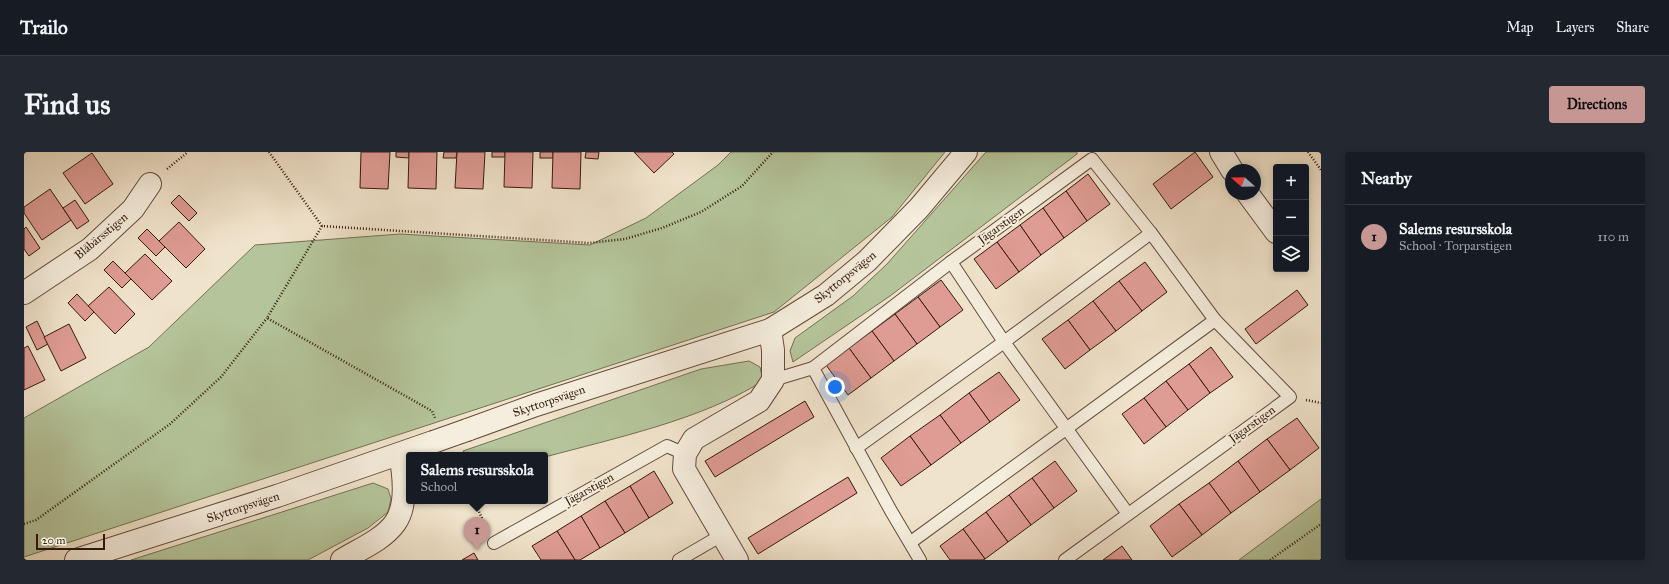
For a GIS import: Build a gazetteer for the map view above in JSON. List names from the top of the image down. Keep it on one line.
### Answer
{"streets":{"street":["Blåbärsstigen","Skyttorpsvägen"],"lane":["Jägarstigen"]},"scale_bar":"20 m","north":"left","page":{"header":"Trailo","nav":["Map","Layers","Share"],"buttons":"Directions","title":"Find us","heading":"Nearby","map_buttons":["+","−"],"list":[{"mark":"1","name":"Salems resursskola","note":"School · Torparstigen","value":"110 m"}],"popup":["Salems resursskola","School"],"pins":"1","scale":"20 m"}}
